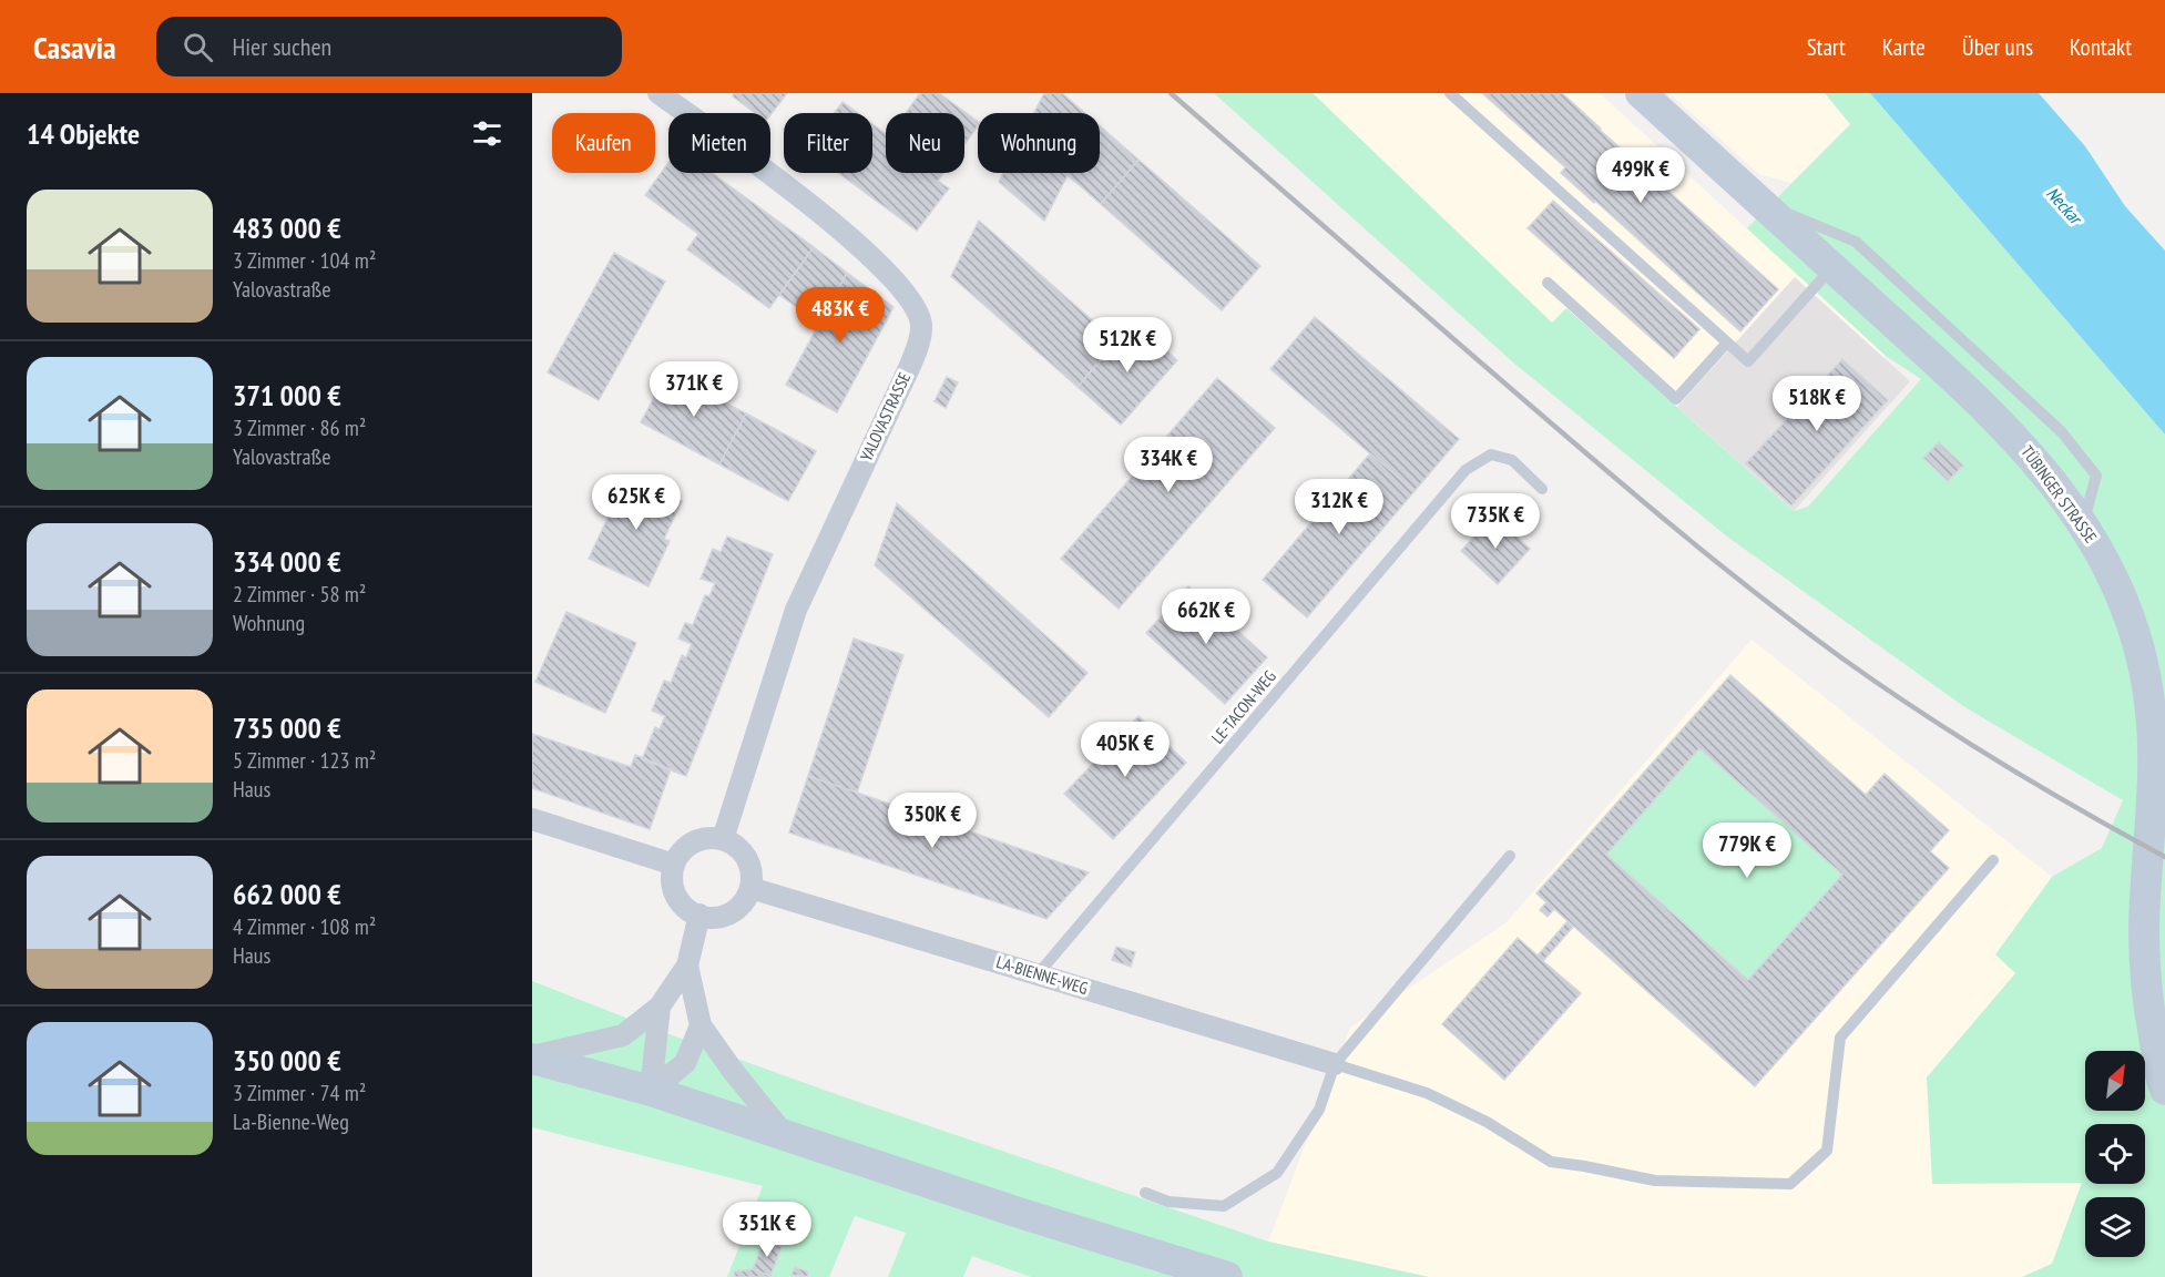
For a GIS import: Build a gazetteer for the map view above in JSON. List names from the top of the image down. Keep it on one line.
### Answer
{"streets":{"main road":["TÜBINGER STRASSE"],"street":["YALOVASTRASSE","LA-BIENNE-WEG"],"lane":["LE-TACON-WEG"]},"crossings":[["YALOVASTRASSE","LA-BIENNE-WEG"],["LE-TACON-WEG","LA-BIENNE-WEG"]],"water":["Neckar"],"north":"top right","page":{"header":"Casavia","search":"Hier suchen","nav":["Start","Karte","Über uns","Kontakt"],"heading":"14 Objekte","chip":["Kaufen","Mieten","Filter","Neu","Wohnung"],"price":["499K €","483K €","512K €","371K €","518K €","334K €","625K €","312K €","735K €","662K €","405K €","350K €","779K €","351K €"],"list":[{"name":"483 000 €","note":"3 Zimmer · 104 m² · Yalovastraße"},{"name":"371 000 €","note":"3 Zimmer · 86 m² · Yalovastraße"},{"name":"334 000 €","note":"2 Zimmer · 58 m² · Wohnung"},{"name":"735 000 €","note":"5 Zimmer · 123 m² · Haus"},{"name":"662 000 €","note":"4 Zimmer · 108 m² · Haus"},{"name":"350 000 €","note":"3 Zimmer · 74 m² · La-Bienne-Weg"}]}}
